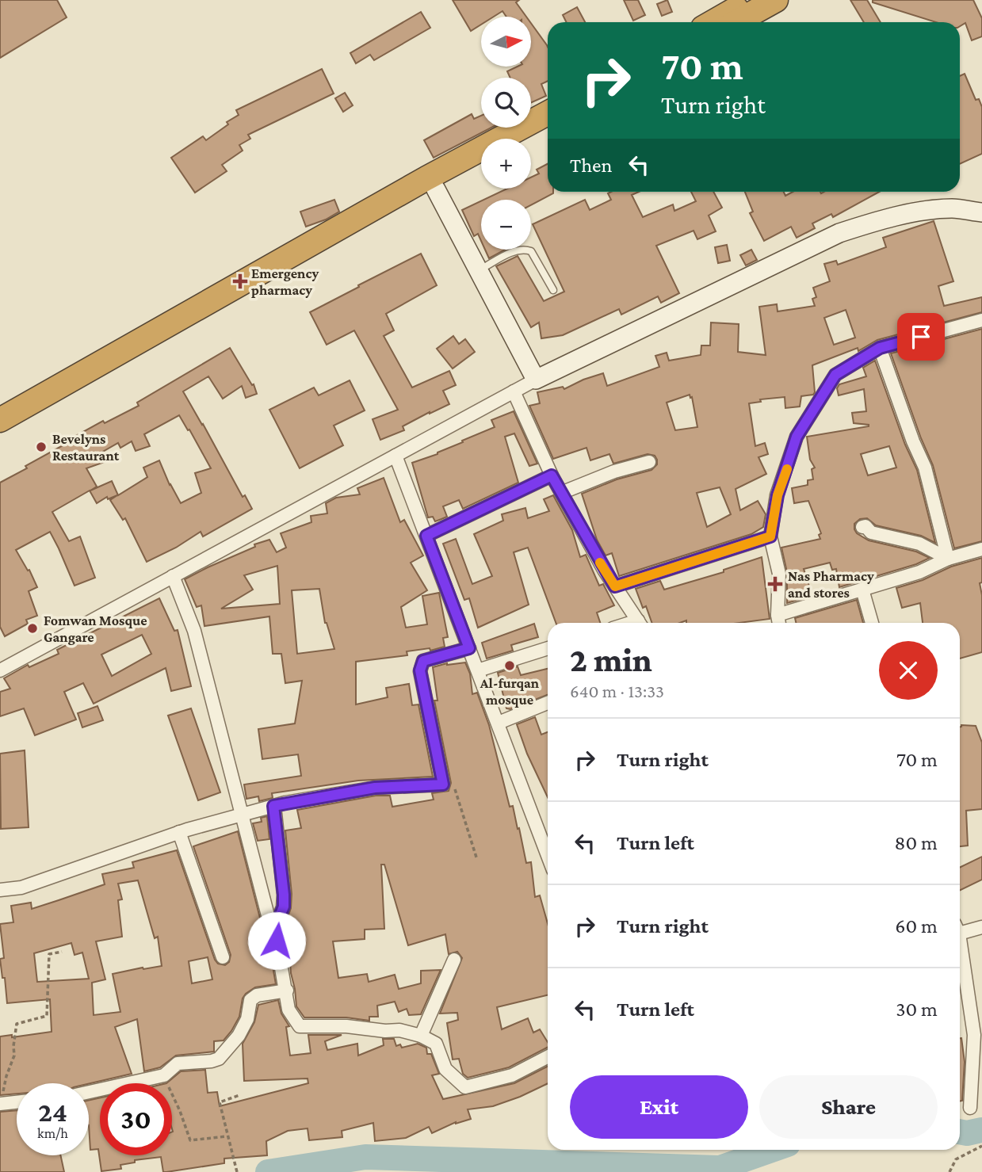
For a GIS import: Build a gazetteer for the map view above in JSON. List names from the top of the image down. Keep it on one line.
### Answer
{"places":{"health":["Emergency pharmacy","Nas Pharmacy and stores"],"other":["Bevelyns Restaurant","Fomwan Mosque Gangare","Al-furqan mosque"]},"north":"right","page":{"map_buttons":["+","−"],"turn":["70 m","Turn right"],"then":"Then","heading":["2 min","640 m · 13:33"],"list":[{"name":"Turn right","value":"70 m"},{"name":"Turn left","value":"80 m"},{"name":"Turn right","value":"60 m"},{"name":"Turn left","value":"30 m"}],"buttons":["Exit","Share"],"speed":"24 km/h","limit":"30"}}
